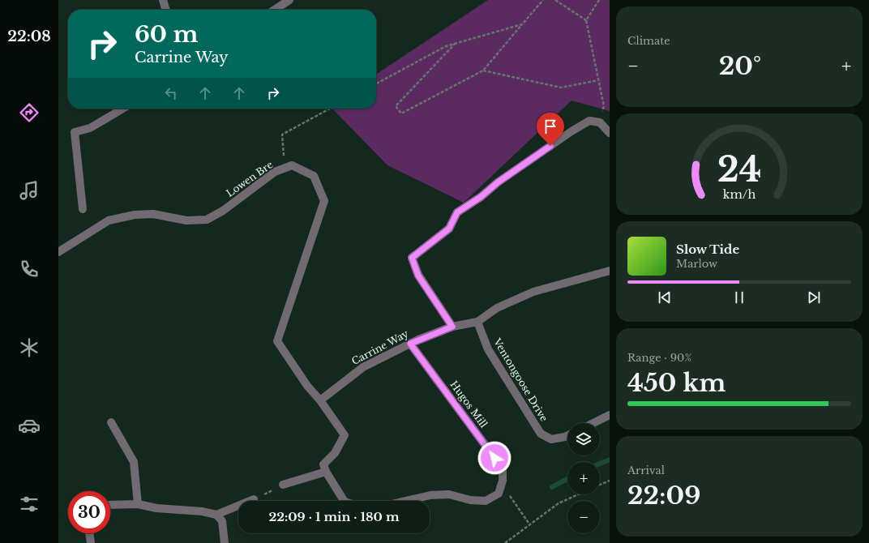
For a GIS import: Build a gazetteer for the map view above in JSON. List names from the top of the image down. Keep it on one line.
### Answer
{"streets":{"street":["Lowen Bre","Carrine Way","Ventongoose Drive","Hugos Mill"]},"crossings":[["Lowen Bre","Carrine Way"],["Carrine Way","Ventongoose Drive"],["Carrine Way","Hugos Mill"]],"page":{"tabs":"22:08","tile":["Climate",["Range · 90%","450 km"],["Arrival","22:09"]],"turn":["60 m","Carrine Way"],"heat":["−","20°","+"],"song":["Slow Tide","Marlow"],"map_buttons":["+","−"],"limit":"30","trip":"22:09 · 1 min · 180 m","gauge":["24","km/h"]}}
